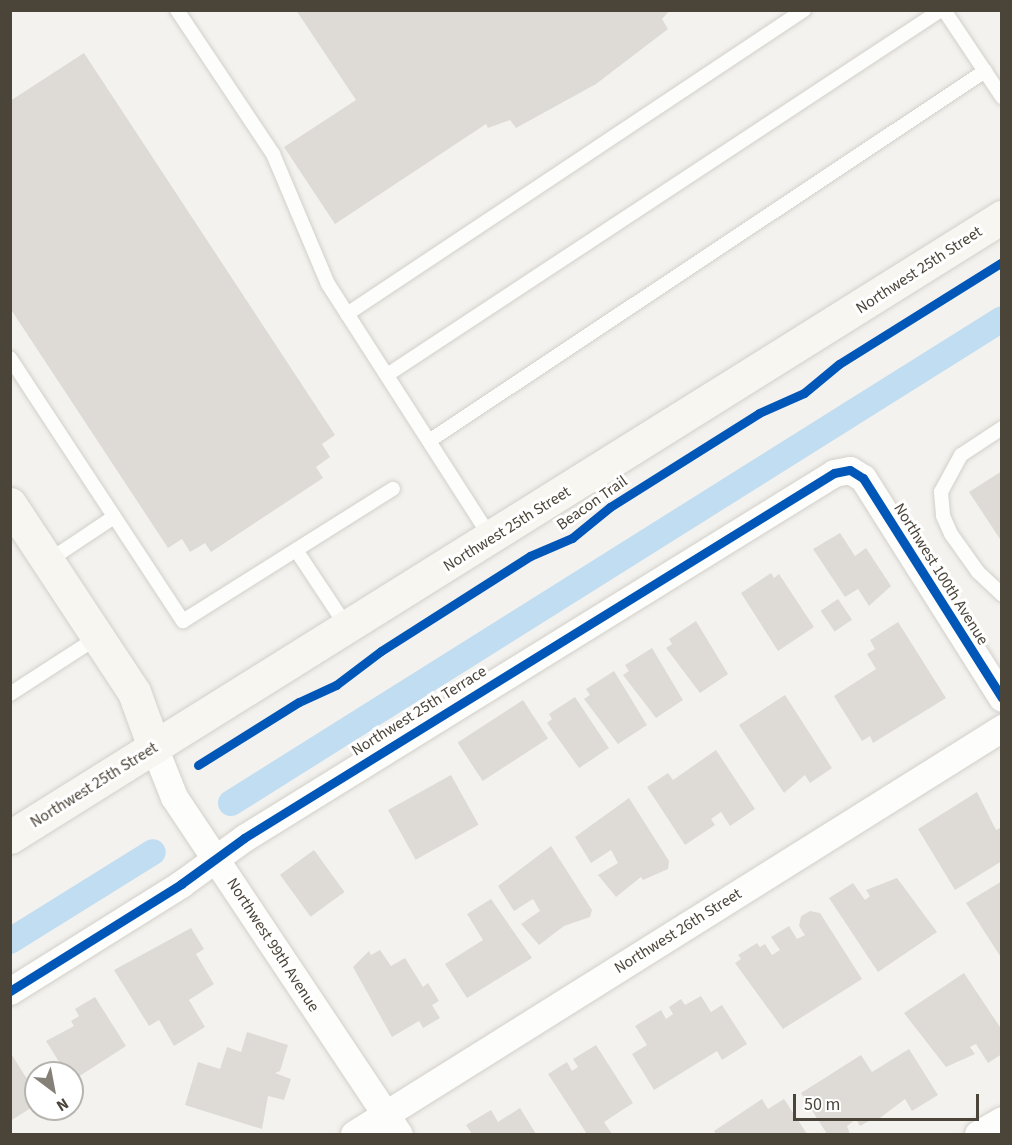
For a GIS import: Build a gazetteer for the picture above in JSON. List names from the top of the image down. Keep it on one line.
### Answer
{"streets":{"main road":["Northwest 25th Street","Northwest 99th Avenue"],"street":["Northwest 100th Avenue","Northwest 25th Terrace","Northwest 26th Street"],"cycle path":["Beacon Trail"]},"crossings":[["Northwest 25th Street","Northwest 99th Avenue"],["Northwest 100th Avenue","Northwest 25th Terrace"],["Northwest 25th Terrace","Northwest 99th Avenue"],["Northwest 26th Street","Northwest 99th Avenue"]],"scale_bar":"50 m","north":"bottom right"}
